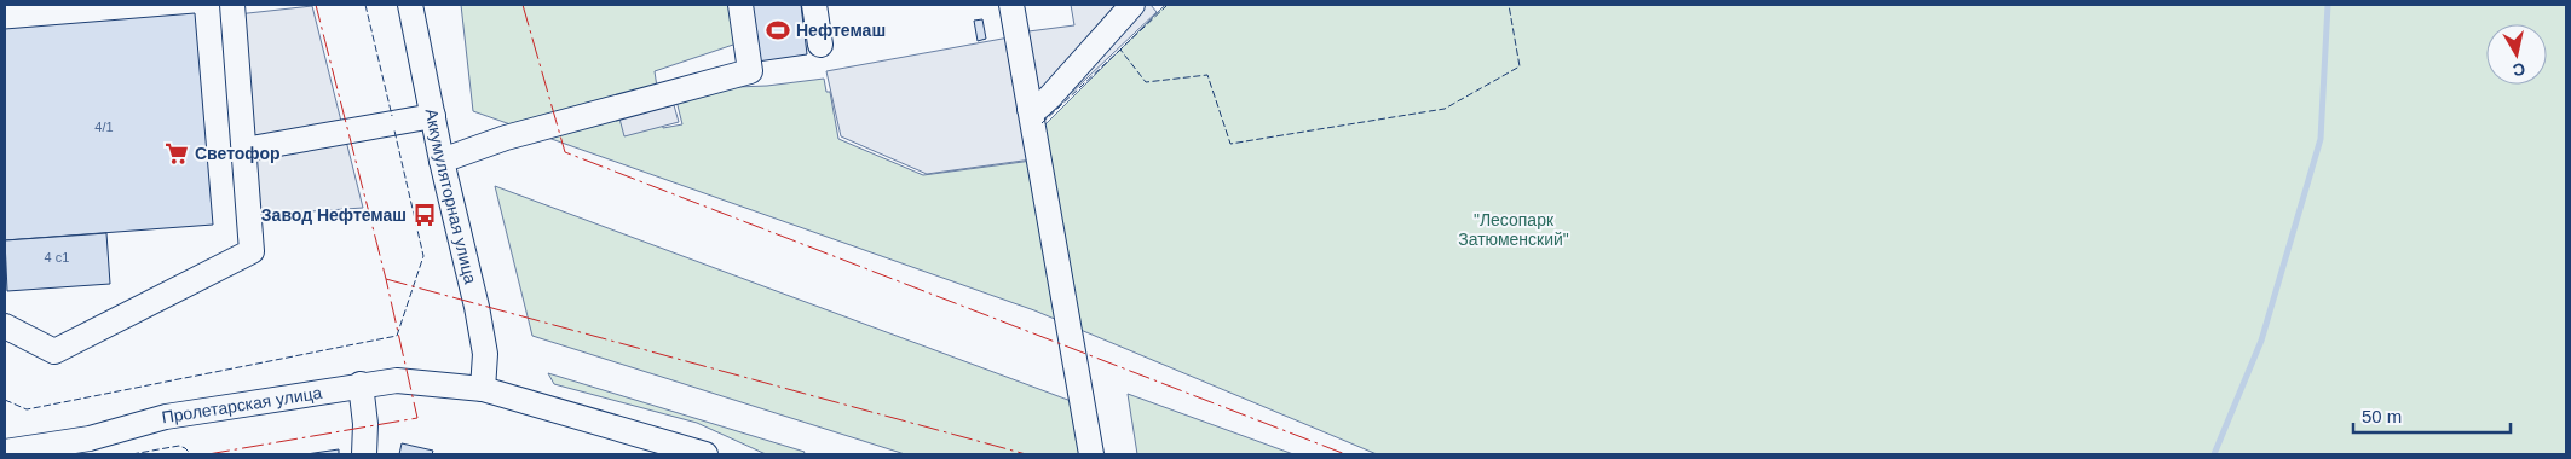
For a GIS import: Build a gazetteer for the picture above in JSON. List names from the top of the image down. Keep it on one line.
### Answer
{"streets":{"street":["Аккумуляторная улица","Пролетарская улица"]},"crossings":[["Аккумуляторная улица","Пролетарская улица"]],"parks":["\"Лесопарк Затюменский\""],"places":{"sports":["Нефтемаш"],"supermarket":["Светофор"],"bus stop":["Завод Нефтемаш"]},"house_numbers":["4/1","4 с1"],"scale_bar":"50 m","north":"bottom"}
